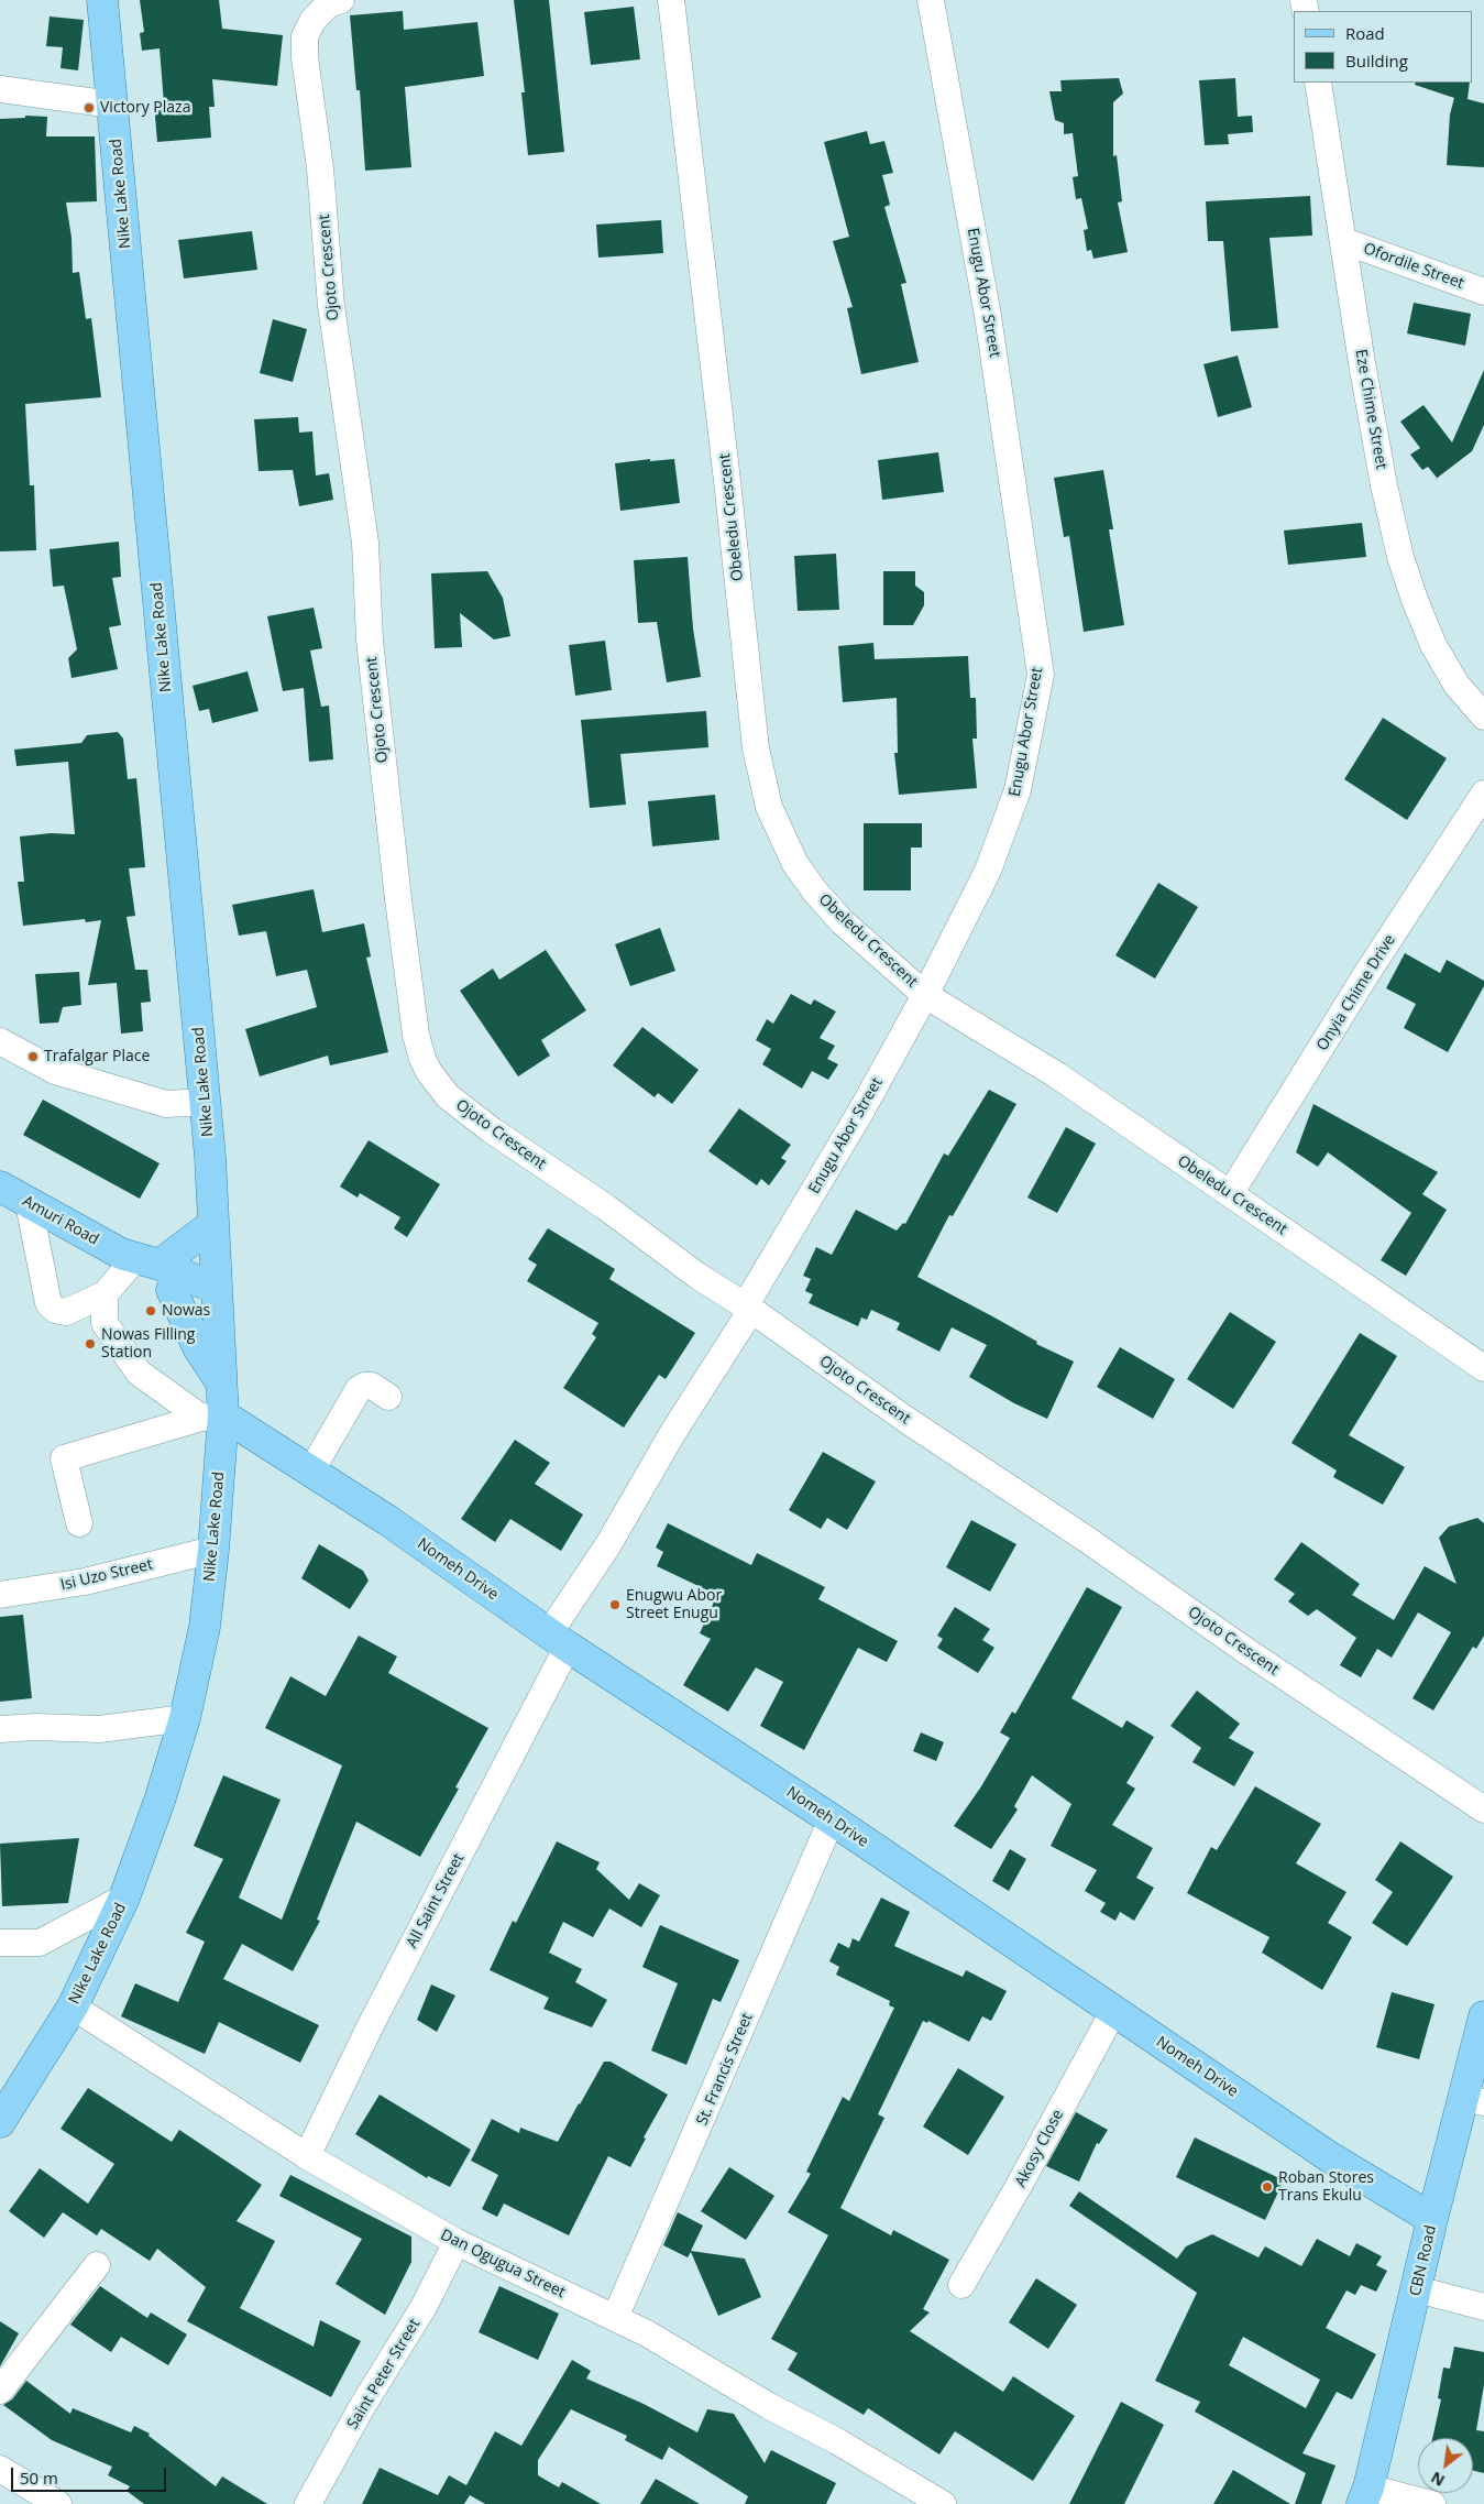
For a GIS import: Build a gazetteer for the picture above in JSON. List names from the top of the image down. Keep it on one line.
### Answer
{"streets":{"main road":["Nike Lake Road","Amuri Road","Nomeh Drive","CBN Road"],"street":["Ofordile Street","Ojoto Crescent","Enugu Abor Street","Eze Chime Street","Obeledu Crescent","Onyia Chime Drive","Isi Uzo Street","All Saint Street","St. Francis Street","Akosy Close","Dan Ogugua Street","Saint Peter Street"]},"crossings":[["Nike Lake Road","Amuri Road"],["Nike Lake Road","Nomeh Drive"],["Nike Lake Road","Isi Uzo Street"],["Nike Lake Road","Dan Ogugua Street"],["Ofordile Street","Eze Chime Street"],["Ojoto Crescent","Enugu Abor Street"],["Enugu Abor Street","Obeledu Crescent"],["Enugu Abor Street","Nomeh Drive"],["Enugu Abor Street","All Saint Street"],["Obeledu Crescent","Onyia Chime Drive"],["Nomeh Drive","All Saint Street"],["Nomeh Drive","St. Francis Street"],["Nomeh Drive","Akosy Close"],["Nomeh Drive","CBN Road"],["All Saint Street","Dan Ogugua Street"],["St. Francis Street","Dan Ogugua Street"],["Dan Ogugua Street","Saint Peter Street"]],"places":["Victory Plaza","Trafalgar Place","Nowas","Nowas Filling Station","Enugwu Abor Street Enugu","Roban Stores Trans Ekulu"],"legend":["Road","Building"],"scale_bar":"50 m","north":"bottom left"}
